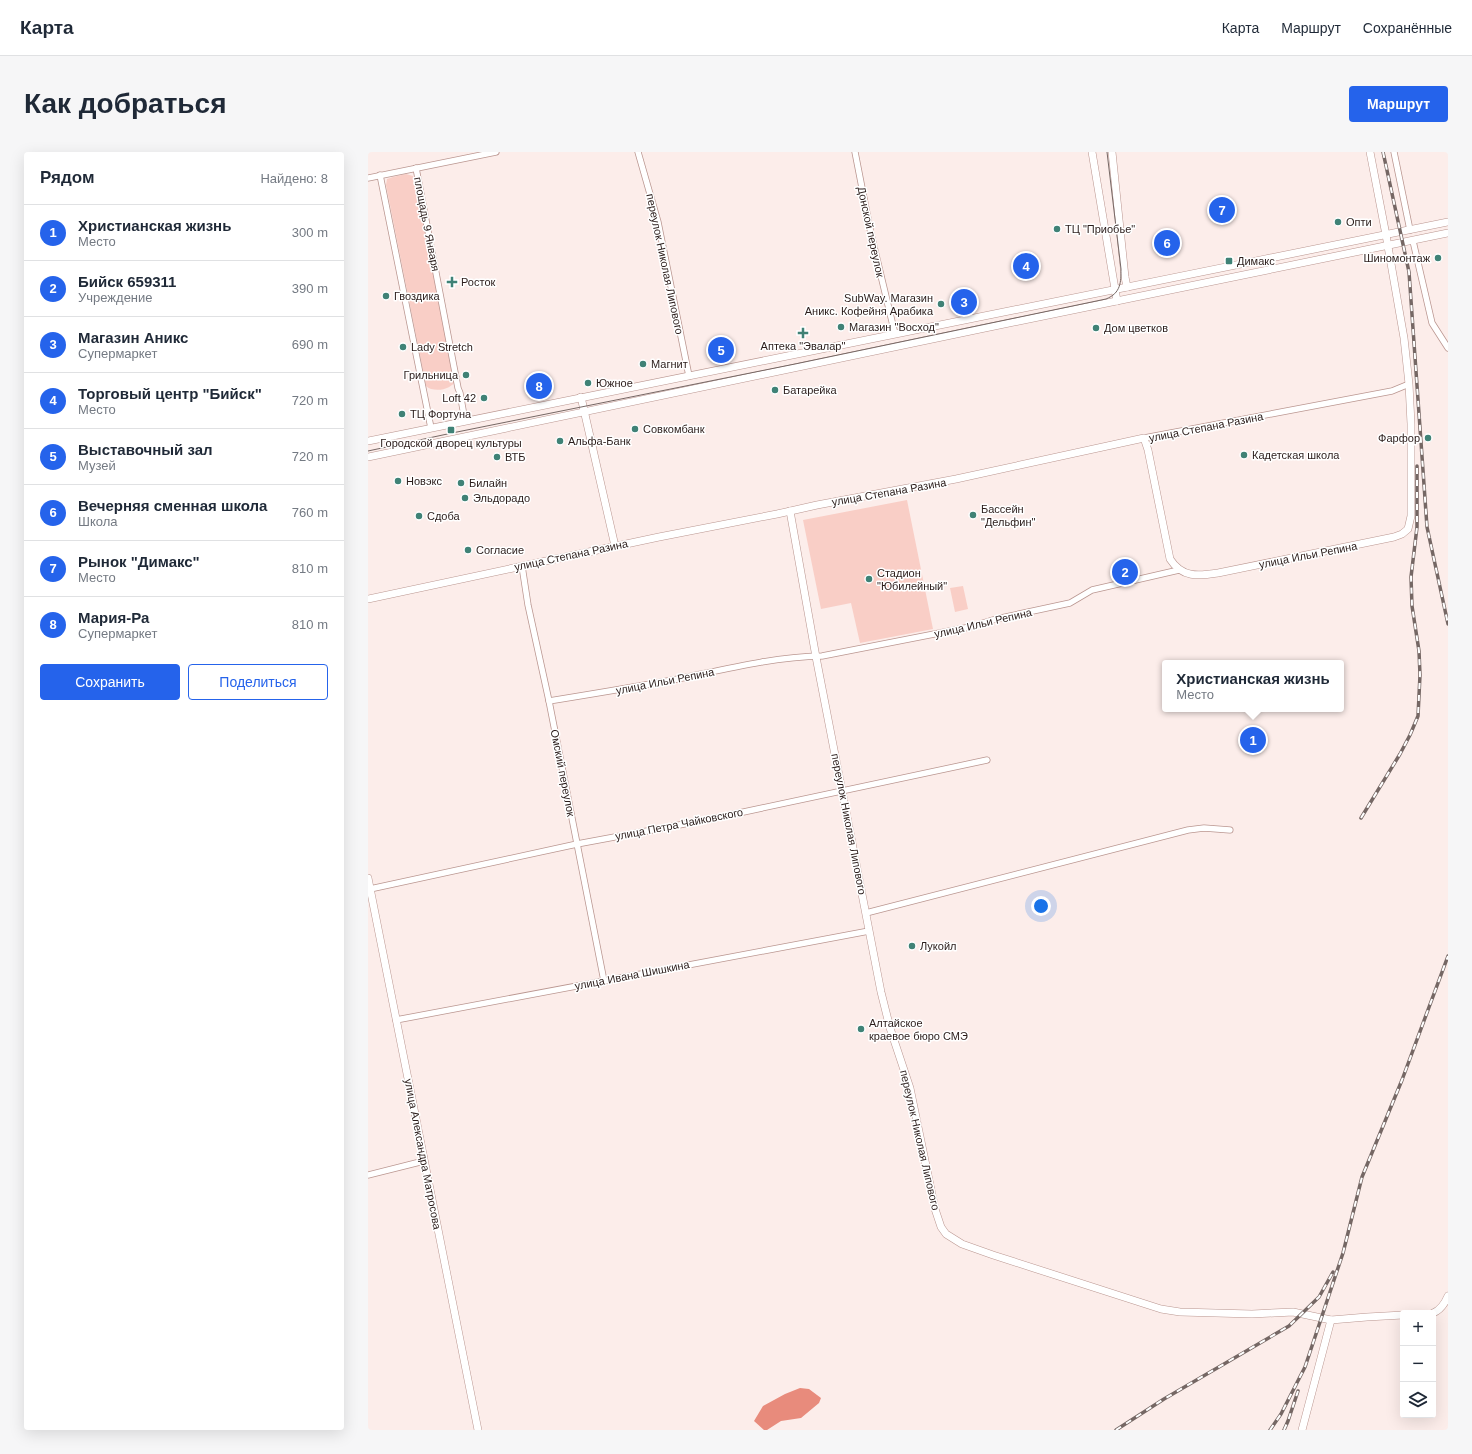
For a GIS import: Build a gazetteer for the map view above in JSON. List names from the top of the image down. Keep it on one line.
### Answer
{"streets":{"street":["площадь 9 Января","Донской переулок","переулок Николая Липового","улица Степана Разина","улица Ильи Репина","Омский переулок","улица Петра Чайковского","улица Ивана Шишкина","улица Александра Матросова"]},"crossings":[["переулок Николая Липового","улица Степана Разина"],["переулок Николая Липового","улица Ильи Репина"],["переулок Николая Липового","улица Петра Чайковского"],["переулок Николая Липового","улица Ивана Шишкина"],["улица Степана Разина","улица Ильи Репина"],["улица Степана Разина","Омский переулок"],["улица Ильи Репина","Омский переулок"],["Омский переулок","улица Петра Чайковского"],["Омский переулок","улица Ивана Шишкина"],["улица Петра Чайковского","улица Александра Матросова"],["улица Ивана Шишкина","улица Александра Матросова"]],"places":{"other":["Опти","ТЦ \"Приобье\"","Шиномонтаж","Гвоздика","SubWay. Магазин Аникс. Кофейня Арабика","Магазин \"Восход\"","Дом цветков","Lady Stretch","Магнит","Грильница","Южное","Батарейка","Loft 42","ТЦ Фортуна","Совкомбанк","Фарфор","Альфа-Банк","Кадетская школа","ВТБ","Новэкс","Билайн","Эльдорадо","Бассейн \"Дельфин\"","Сдоба","Согласие","Стадион \"Юбилейный\"","Лукойл","Алтайское краевое бюро СМЭ"],"transit":["Димакс","Городской дворец культуры"],"health":["Росток","Аптека \"Эвалар\""]},"page":{"header":"Карта","nav":["Карта","Маршрут","Сохранённые"],"buttons":["Маршрут",["Сохранить","Поделиться"]],"title":"Как добраться","heading":["Рядом","Найдено: 8"],"pins":["7","6","4","3","5","8","2","1"],"list":[{"mark":"1","name":"Христианская жизнь","note":"Место","value":"300 m"},{"mark":"2","name":"Бийск 659311","note":"Учреждение","value":"390 m"},{"mark":"3","name":"Магазин Аникс","note":"Супермаркет","value":"690 m"},{"mark":"4","name":"Торговый центр \"Бийск\"","note":"Место","value":"720 m"},{"mark":"5","name":"Выставочный зал","note":"Музей","value":"720 m"},{"mark":"6","name":"Вечерняя сменная школа","note":"Школа","value":"760 m"},{"mark":"7","name":"Рынок \"Димакс\"","note":"Место","value":"810 m"},{"mark":"8","name":"Мария-Ра","note":"Супермаркет","value":"810 m"}],"popup":["Христианская жизнь","Место"],"map_buttons":["+","−"]}}
